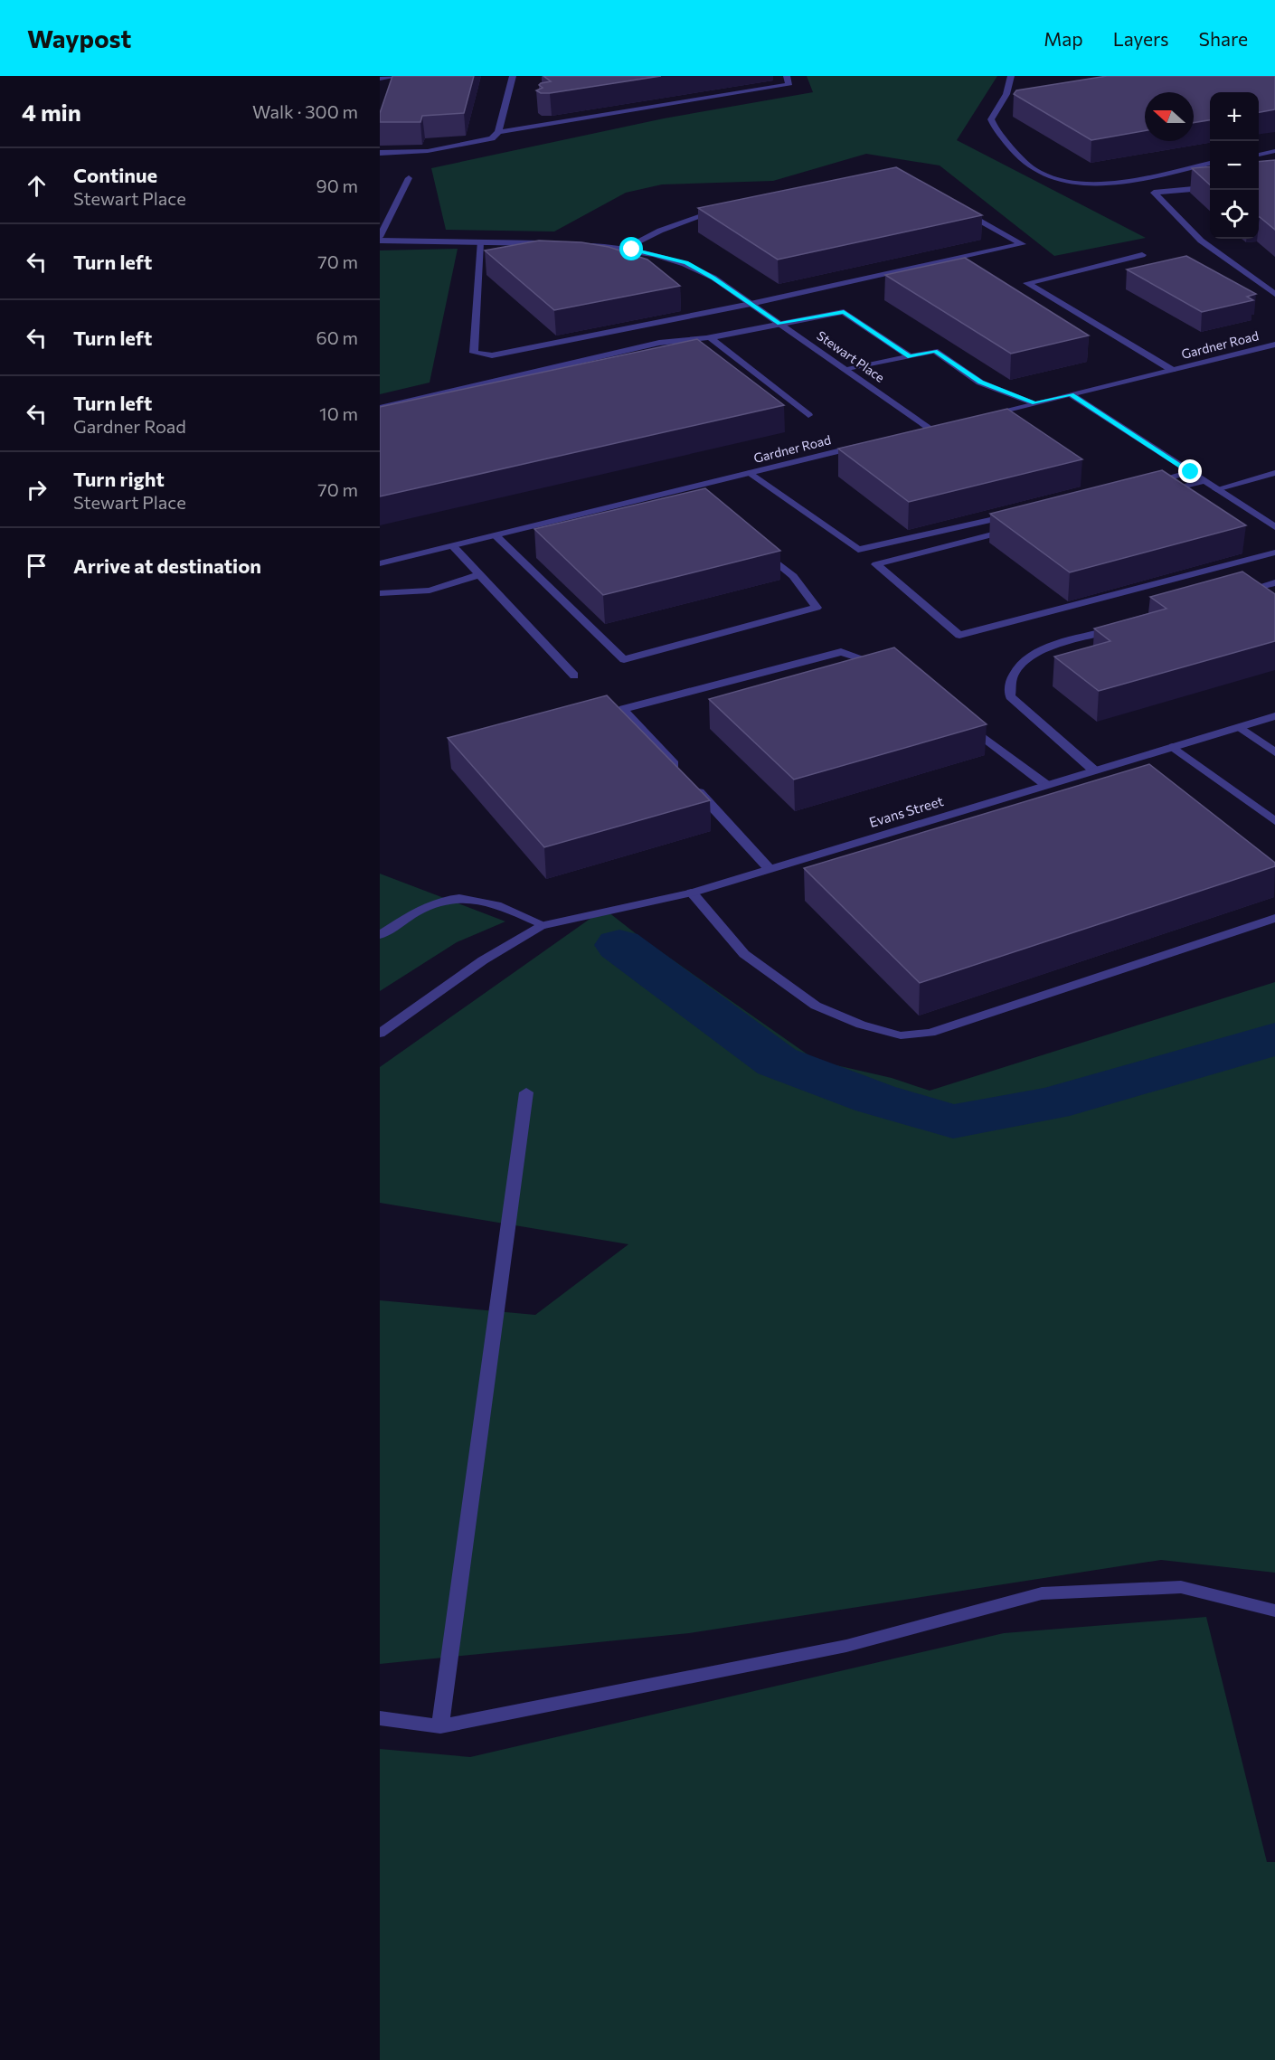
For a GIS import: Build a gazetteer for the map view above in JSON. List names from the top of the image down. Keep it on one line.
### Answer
{"streets":{"street":["Gardner Road","Stewart Place","Evans Street"]},"north":"left","page":{"header":"Waypost","nav":["Map","Layers","Share"],"heading":["4 min","Walk · 300 m"],"map_buttons":["+","−"],"list":[["Continue","Stewart Place","90 m"],["Turn left","70 m"],["Turn left","60 m"],["Turn left","Gardner Road","10 m"],["Turn right","Stewart Place","70 m"],"Arrive at destination"]}}
